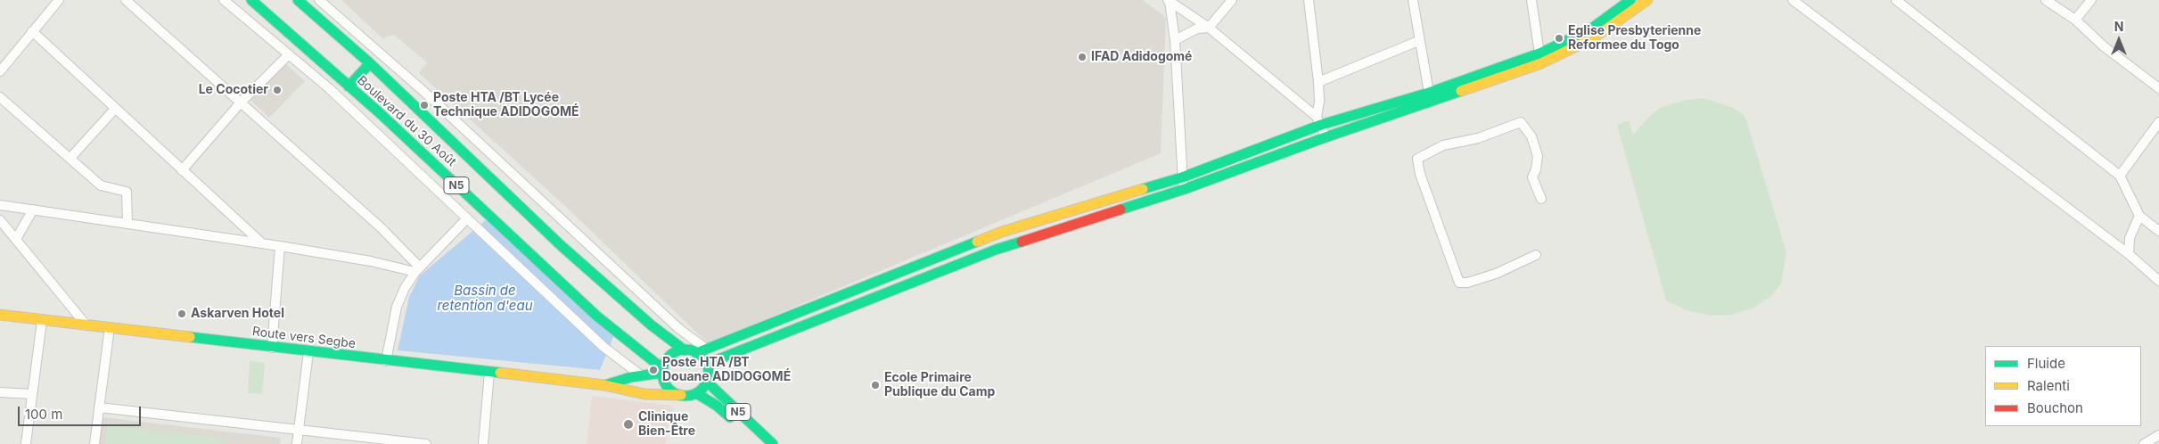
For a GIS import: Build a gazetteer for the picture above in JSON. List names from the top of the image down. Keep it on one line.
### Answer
{"streets":{"main road":["Boulevard du 30 Août","N5","Route vers Segbe"]},"crossings":[["Boulevard du 30 Août","N5"],["Boulevard du 30 Août","Route vers Segbe"],["N5","Route vers Segbe"]],"water":["Bassin de retention d'eau"],"places":["Eglise Presbyterienne Reformee du Togo","IFAD Adidogomé","Le Cocotier","Poste HTA /BT Lycée Technique ADIDOGOMÉ","Askarven Hotel","Poste HTA /BT Douane ADIDOGOMÉ","Ecole Primaire Publique du Camp","Clinique Bien-Être"],"legend":["Fluide","Ralenti","Bouchon"],"scale_bar":"100 m","north":"top"}
